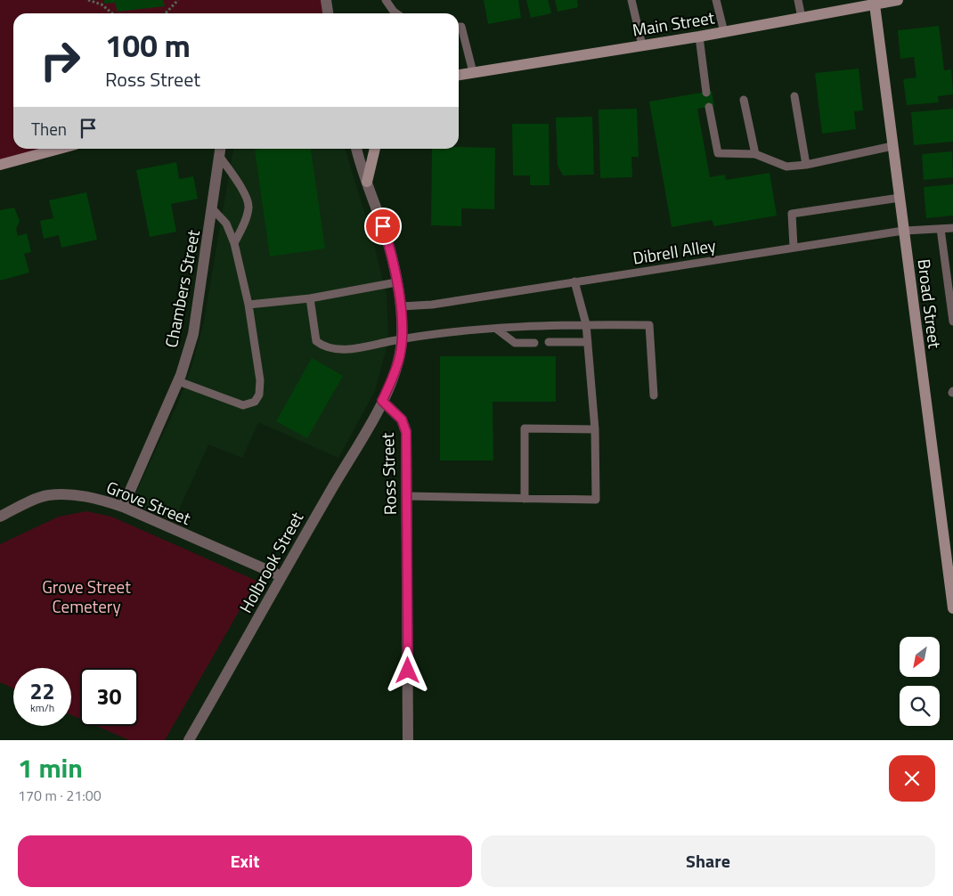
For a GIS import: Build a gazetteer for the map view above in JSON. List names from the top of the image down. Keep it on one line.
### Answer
{"streets":{"street":["Main Street","Chambers Street","Broad Street","Ross Street","Grove Street","Holbrook Street"],"lane":["Dibrell Alley"]},"crossings":[["Main Street","Broad Street"],["Dibrell Alley","Broad Street"],["Chambers Street","Grove Street"],["Ross Street","Holbrook Street"],["Grove Street","Holbrook Street"]],"parks":["Grove Street Cemetery"],"north":"bottom left","page":{"turn":["100 m","Ross Street"],"then":"Then","speed":"22 km/h","limit":"30","heading":["1 min","170 m · 21:00"],"buttons":["Exit","Share"]}}
